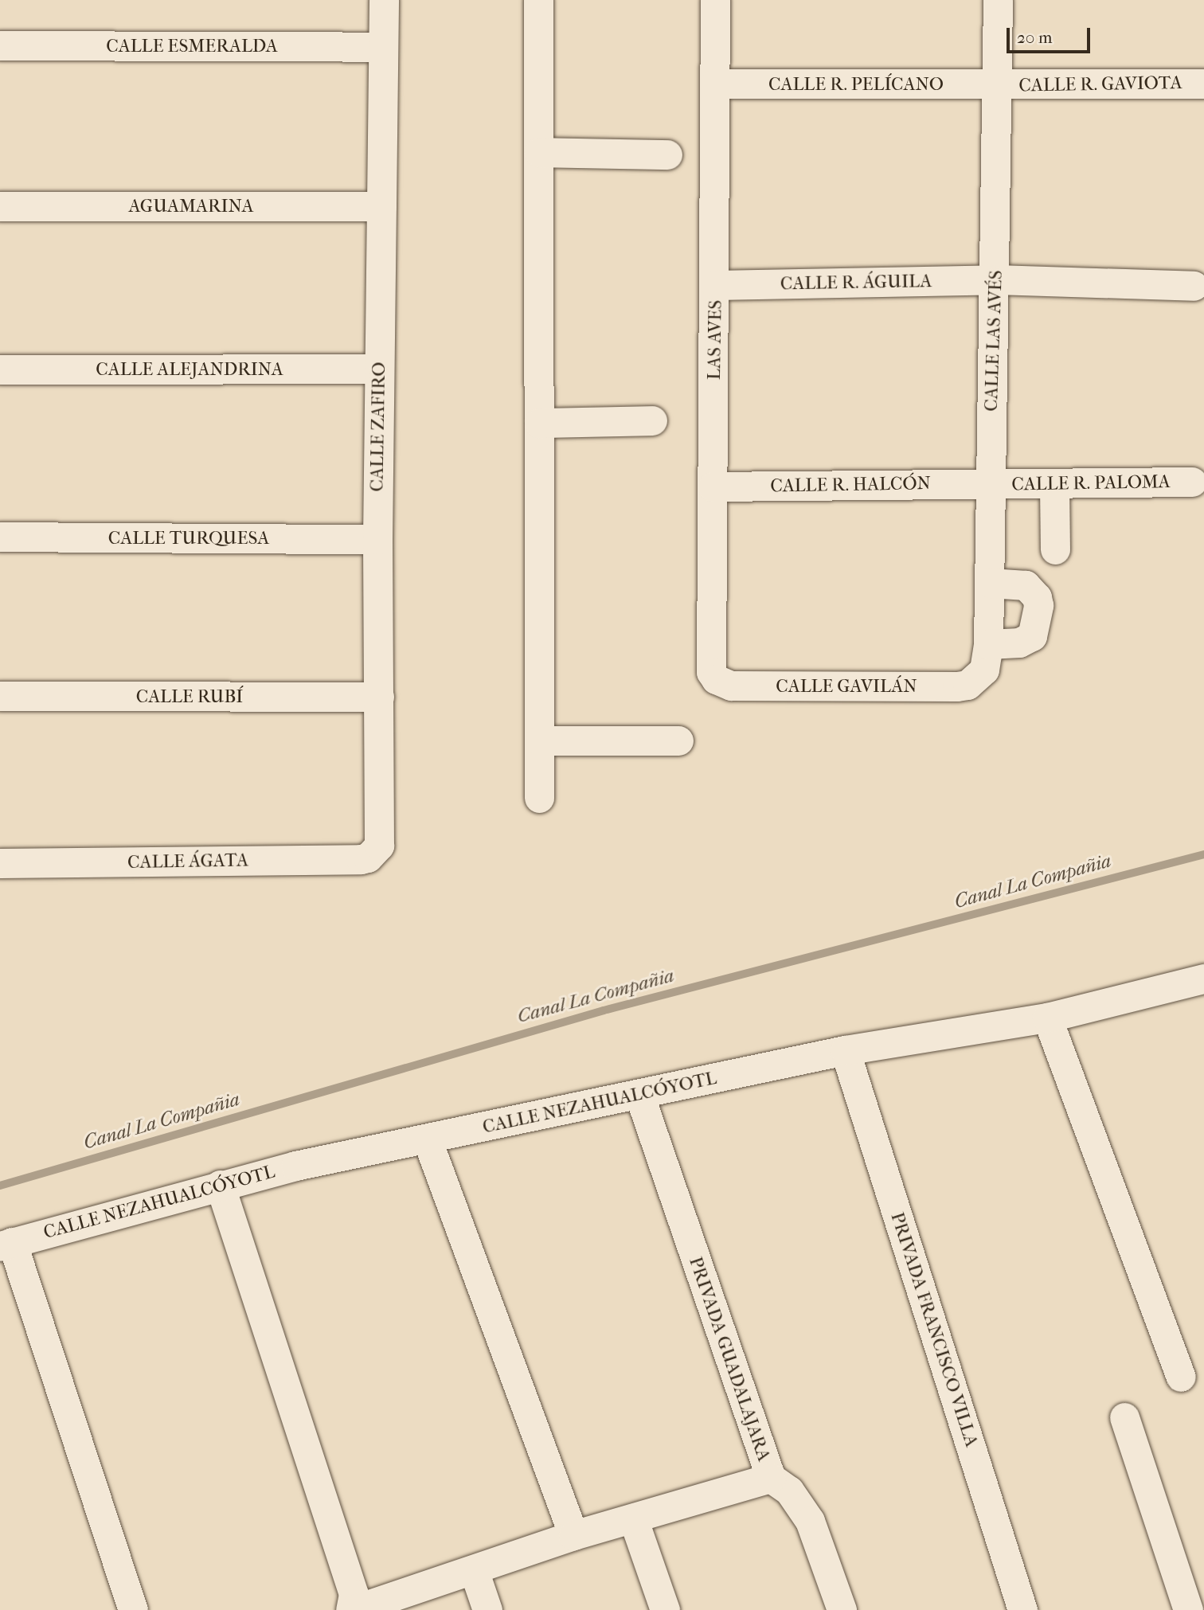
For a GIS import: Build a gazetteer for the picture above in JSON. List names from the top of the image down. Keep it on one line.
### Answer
{"streets":{"street":["CALLE ESMERALDA","CALLE R. PELÍCANO","CALLE R. GAVIOTA","AGUAMARINA","CALLE R. ÁGUILA","LAS AVES","CALLE LAS AVÉS","CALLE ALEJANDRINA","CALLE ZAFIRO","CALLE R. PALOMA","CALLE R. HALCÓN","CALLE TURQUESA","CALLE GAVILÁN","CALLE RUBÍ","CALLE ÁGATA","CALLE NEZAHUALCÓYOTL","PRIVADA FRANCISCO VILLA","PRIVADA GUADALAJARA"]},"crossings":[["CALLE ESMERALDA","CALLE ZAFIRO"],["CALLE R. PELÍCANO","CALLE R. GAVIOTA"],["CALLE R. PELÍCANO","LAS AVES"],["CALLE R. PELÍCANO","CALLE LAS AVÉS"],["CALLE R. GAVIOTA","CALLE LAS AVÉS"],["AGUAMARINA","CALLE ZAFIRO"],["CALLE R. ÁGUILA","LAS AVES"],["CALLE R. ÁGUILA","CALLE LAS AVÉS"],["LAS AVES","CALLE R. HALCÓN"],["LAS AVES","CALLE GAVILÁN"],["CALLE LAS AVÉS","CALLE R. PALOMA"],["CALLE LAS AVÉS","CALLE R. HALCÓN"],["CALLE LAS AVÉS","CALLE GAVILÁN"],["CALLE ALEJANDRINA","CALLE ZAFIRO"],["CALLE ZAFIRO","CALLE TURQUESA"],["CALLE ZAFIRO","CALLE RUBÍ"],["CALLE ZAFIRO","CALLE ÁGATA"],["CALLE R. PALOMA","CALLE R. HALCÓN"],["CALLE NEZAHUALCÓYOTL","PRIVADA FRANCISCO VILLA"],["CALLE NEZAHUALCÓYOTL","PRIVADA GUADALAJARA"]],"water":["Canal La Compañia"],"scale_bar":"20 m"}
